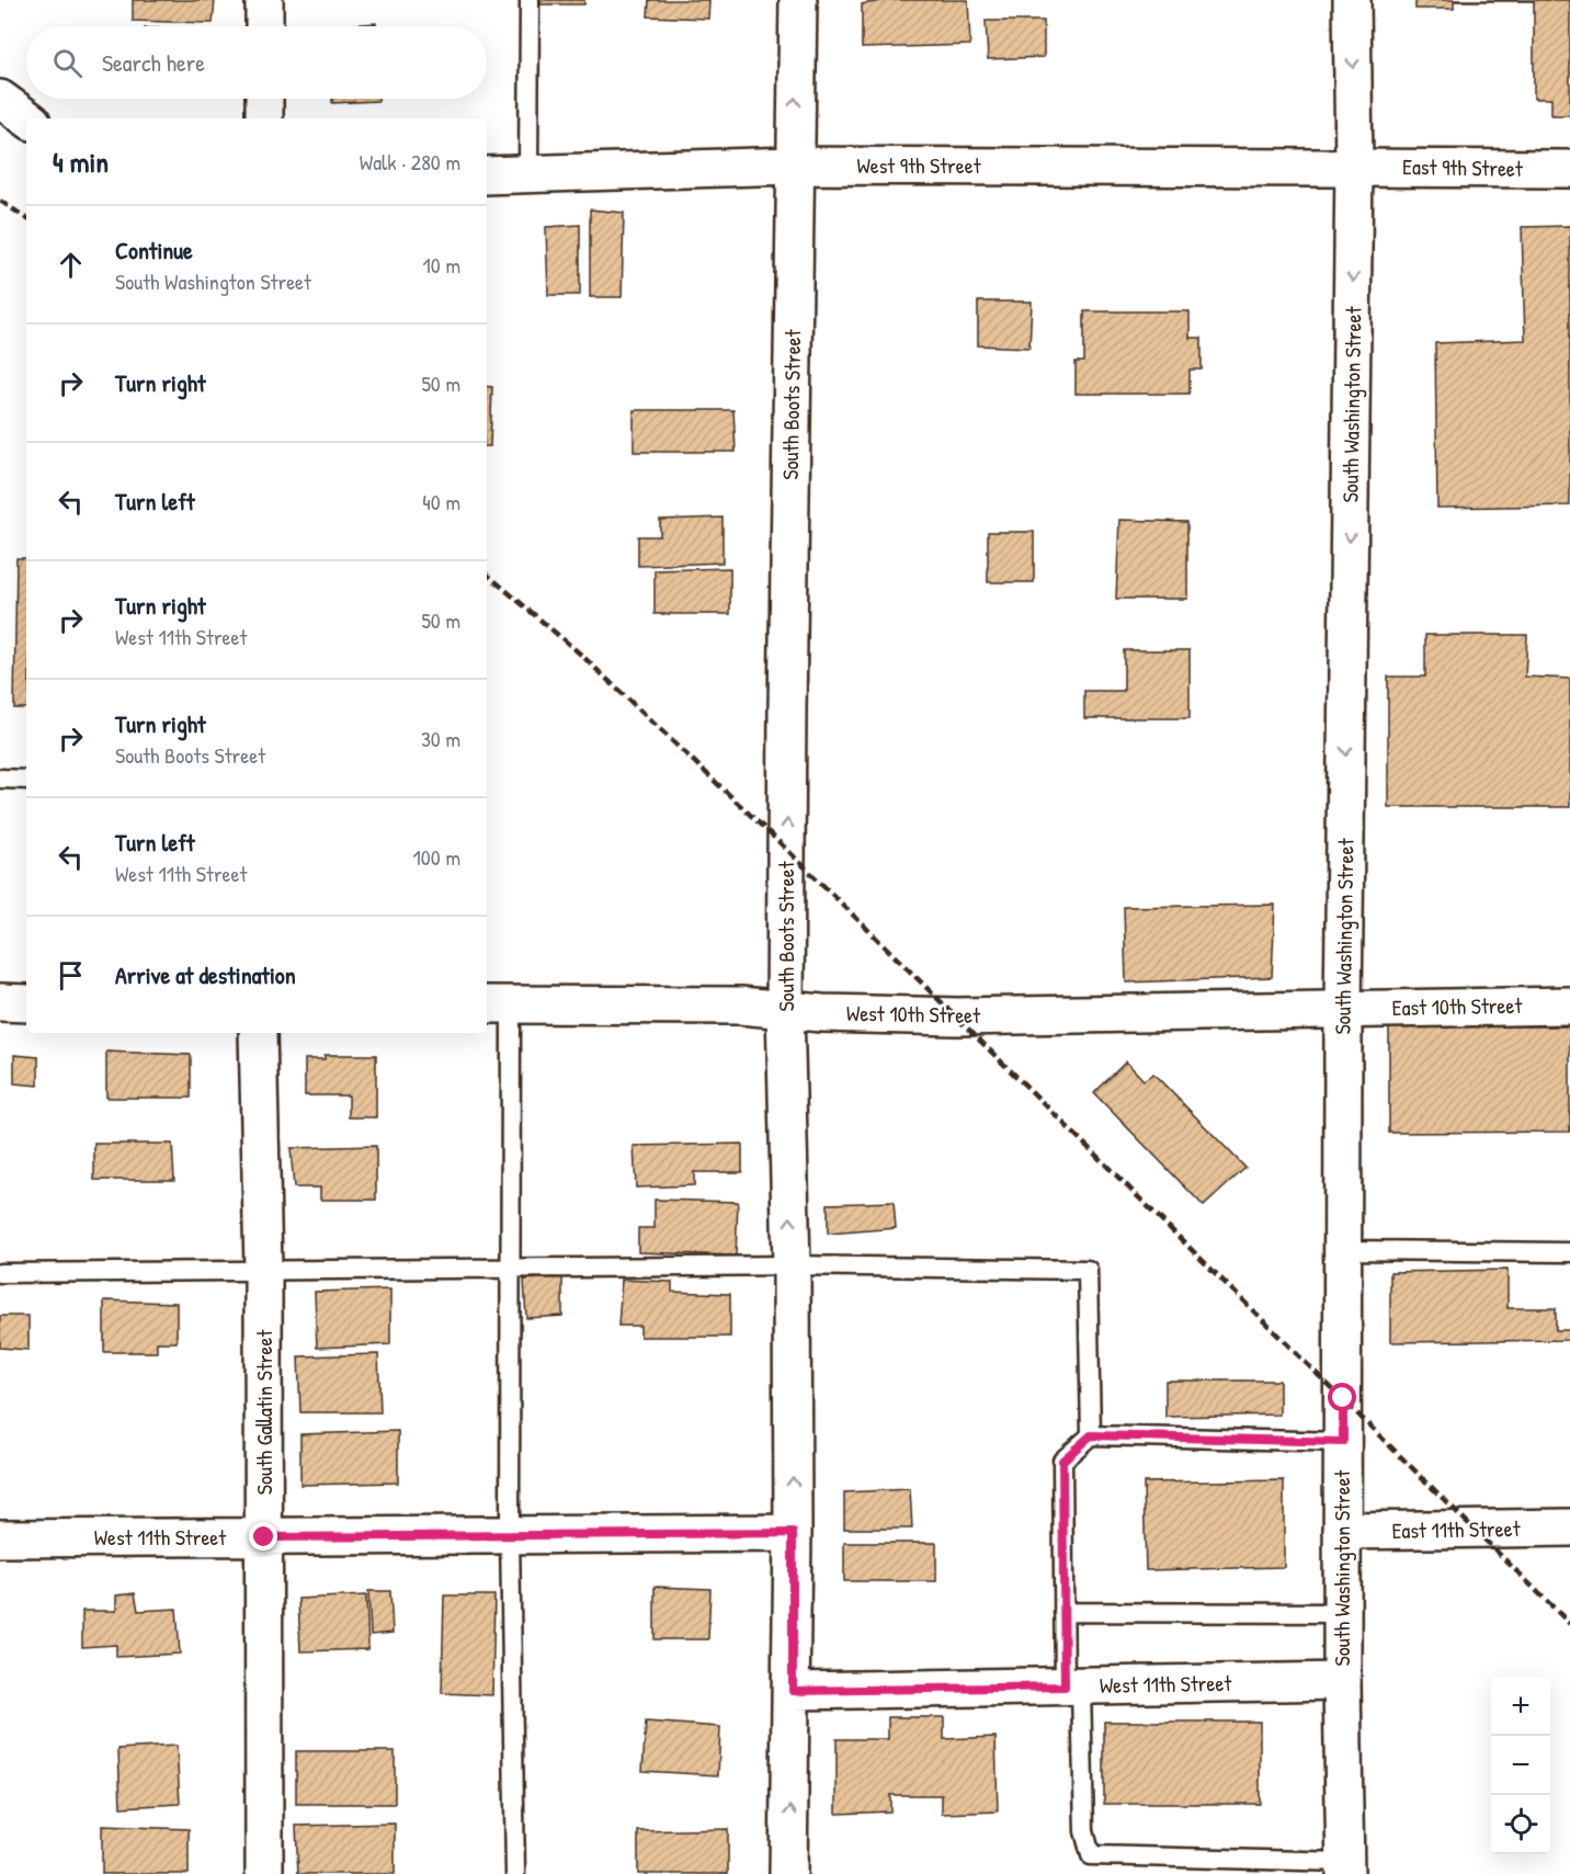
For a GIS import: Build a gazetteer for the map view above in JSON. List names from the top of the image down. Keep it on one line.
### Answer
{"streets":{"street":["West 9th Street","East 9th Street","South Boots Street","South Washington Street","East 10th Street","West 10th Street","South Gallatin Street","East 11th Street","West 11th Street"]},"crossings":[["West 9th Street","East 9th Street"],["West 9th Street","South Boots Street"],["West 9th Street","South Washington Street"],["East 9th Street","South Washington Street"],["South Boots Street","West 10th Street"],["South Boots Street","West 11th Street"],["South Washington Street","East 10th Street"],["South Washington Street","West 10th Street"],["South Washington Street","East 11th Street"],["South Washington Street","West 11th Street"],["East 10th Street","West 10th Street"],["South Gallatin Street","West 11th Street"]],"one_way":["South Boots Street","South Washington Street"],"page":{"search":"Search here","heading":["4 min","Walk · 280 m"],"list":[["Continue","South Washington Street","10 m"],["Turn right","50 m"],["Turn left","40 m"],["Turn right","West 11th Street","50 m"],["Turn right","South Boots Street","30 m"],["Turn left","West 11th Street","100 m"],"Arrive at destination"],"map_buttons":["+","−"]}}
